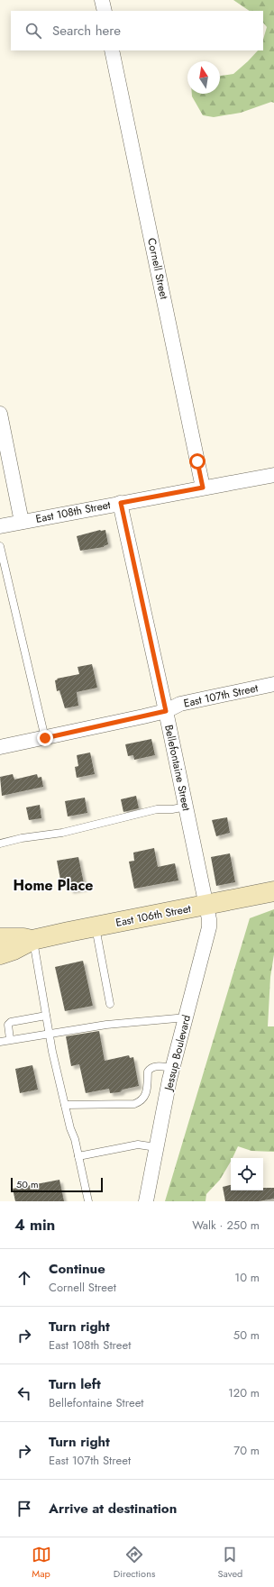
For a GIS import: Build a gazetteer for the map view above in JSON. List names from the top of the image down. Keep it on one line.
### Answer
{"streets":{"street":["Cornell Street","East 108th Street","East 107th Street","Bellefontaine Street","East 106th Street","Jessup Boulevard"]},"crossings":[["Cornell Street","East 108th Street"],["East 108th Street","Bellefontaine Street"],["East 107th Street","Bellefontaine Street"],["Bellefontaine Street","East 106th Street"],["Bellefontaine Street","Jessup Boulevard"],["East 106th Street","Jessup Boulevard"]],"districts":["Home Place"],"scale_bar":"50 m","north":"top","page":{"search":"Search here","scale":"50 m","heading":["4 min","Walk · 250 m"],"list":[["Continue","Cornell Street","10 m"],["Turn right","East 108th Street","50 m"],["Turn left","Bellefontaine Street","120 m"],["Turn right","East 107th Street","70 m"],"Arrive at destination"],"nav":["Map","Directions","Saved"]}}
